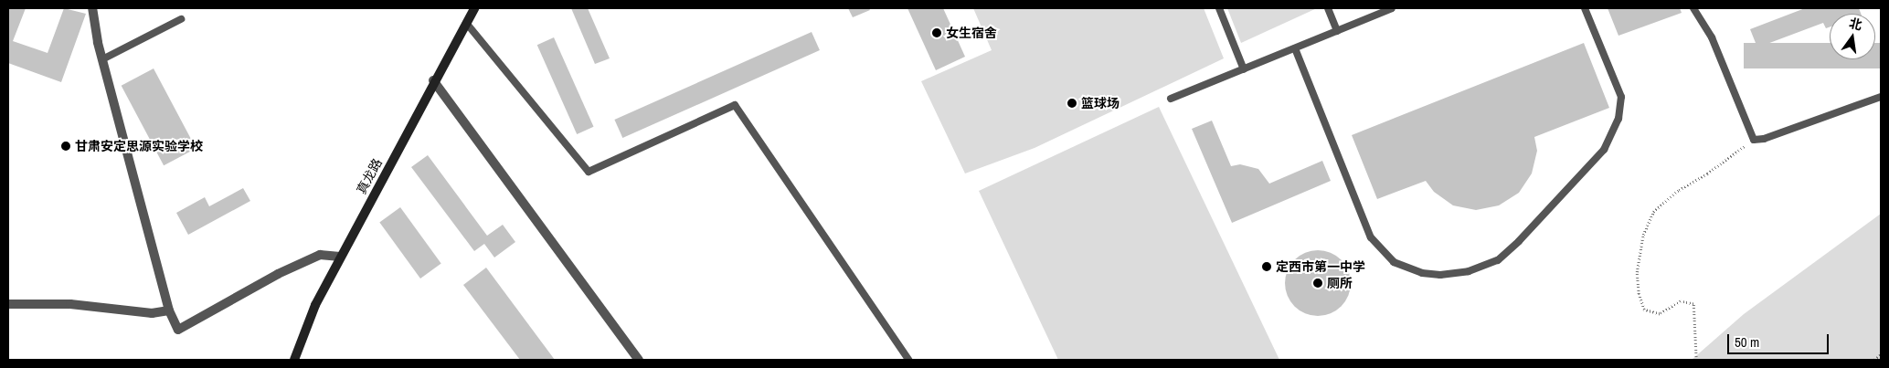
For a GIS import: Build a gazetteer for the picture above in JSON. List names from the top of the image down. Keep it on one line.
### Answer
{"streets":{"main road":["真龙路"]},"places":["女生宿舍","篮球场","甘肃安定思源实验学校","定西市第一中学","厕所"],"scale_bar":"50 m","north":"top"}
